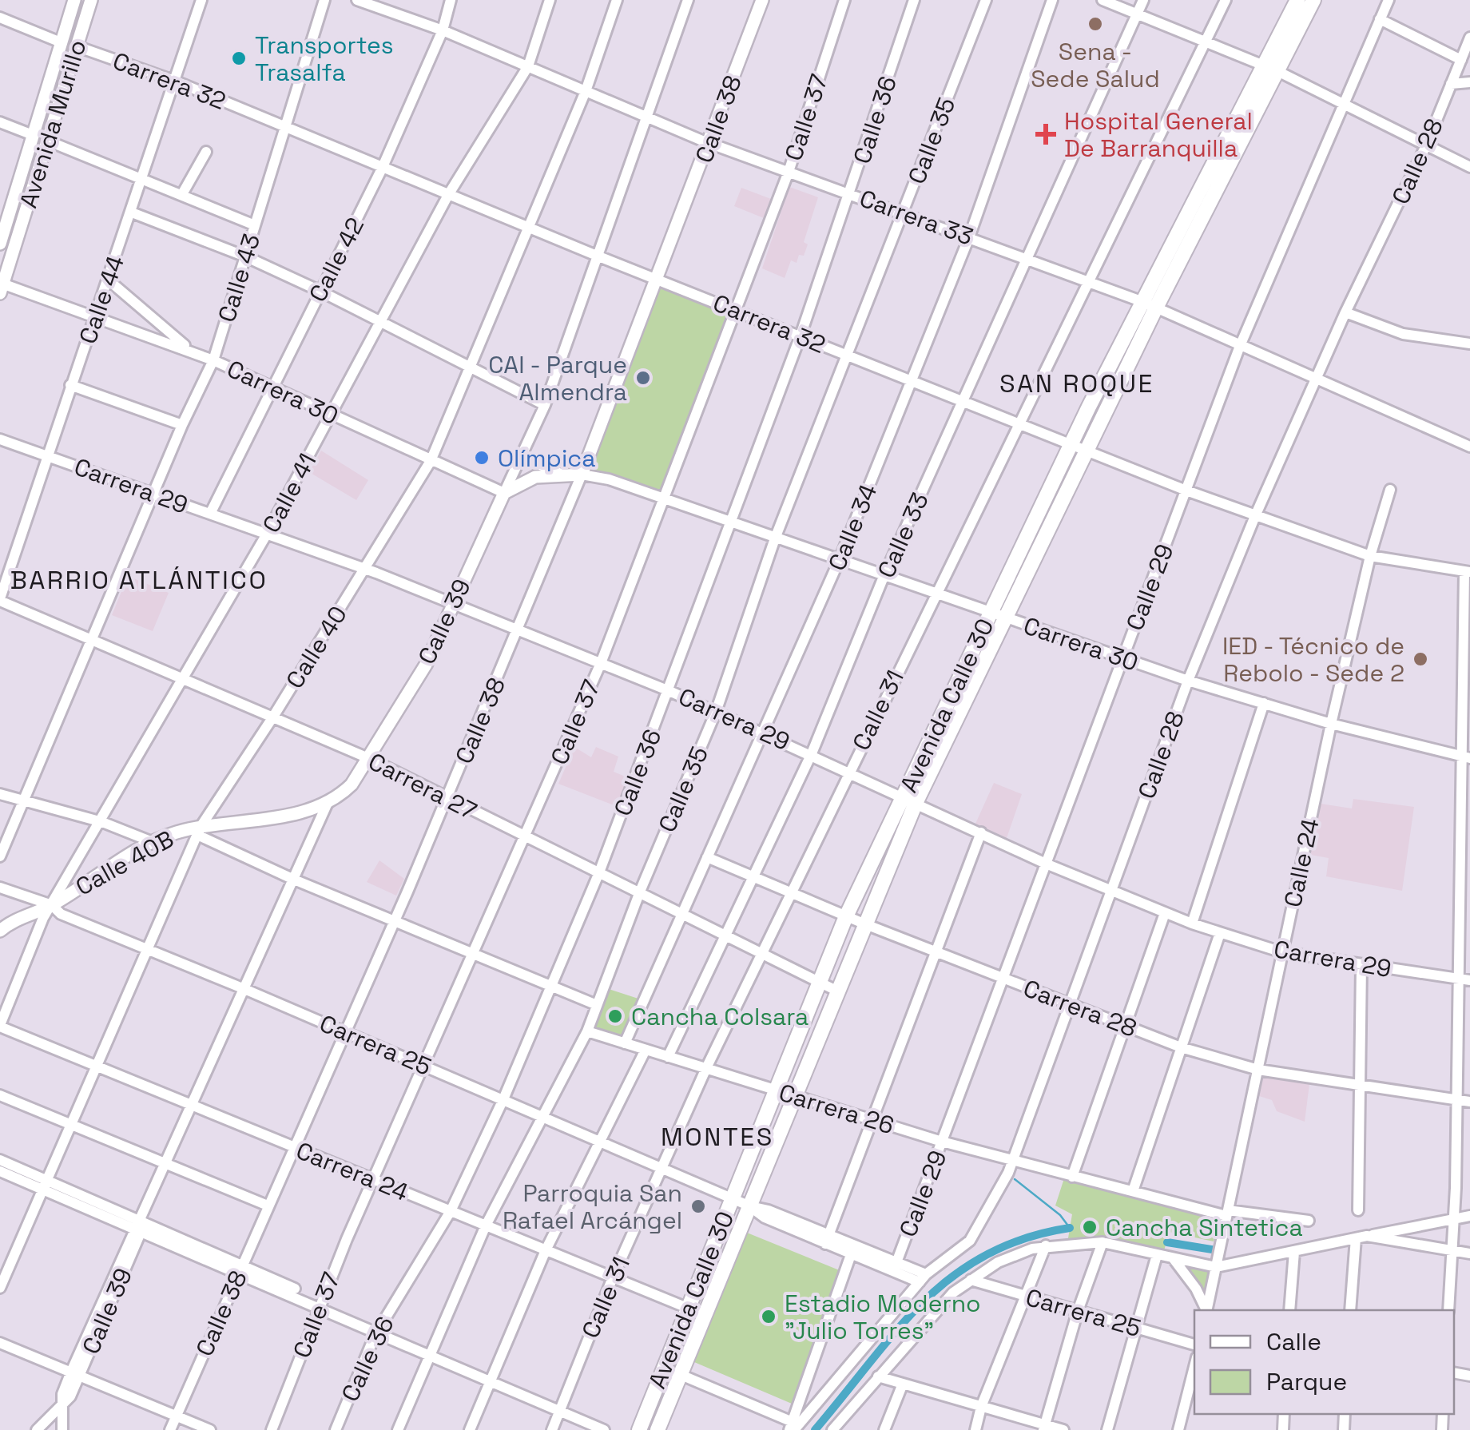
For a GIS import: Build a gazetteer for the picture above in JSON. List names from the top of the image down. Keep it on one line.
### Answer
{"streets":{"highway":["Avenida Calle 30"],"main road":["Calle 38","Avenida Murillo","Carrera 30","Calle 39","Calle 40B"],"street":["Carrera 32","Calle 37","Calle 36","Calle 35","Calle 28","Carrera 33","Calle 42","Calle 43","Calle 44","Carrera 29","Calle 41","Calle 34","Calle 33","Calle 29","Calle 40","Calle 31","Carrera 27","Calle 24","Carrera 28","Carrera 25","Carrera 26","Carrera 24"]},"crossings":[["Carrera 32","Calle 37"],["Carrera 32","Calle 38"],["Carrera 32","Calle 36"],["Carrera 32","Avenida Murillo"],["Carrera 32","Calle 35"],["Carrera 32","Calle 28"],["Carrera 32","Calle 42"],["Carrera 32","Calle 43"],["Carrera 32","Calle 44"],["Carrera 32","Calle 41"],["Carrera 32","Calle 34"],["Carrera 32","Calle 33"],["Carrera 32","Calle 29"],["Carrera 32","Calle 39"],["Carrera 32","Calle 40"],["Carrera 32","Avenida Calle 30"],["Carrera 32","Calle 31"],["Carrera 32","Calle 24"],["Calle 37","Carrera 33"],["Calle 37","Carrera 30"],["Calle 37","Carrera 29"],["Calle 37","Carrera 27"],["Calle 37","Carrera 25"],["Calle 37","Carrera 24"],["Calle 38","Carrera 33"],["Calle 38","Carrera 30"],["Calle 38","Carrera 29"],["Calle 38","Carrera 27"],["Calle 38","Carrera 25"],["Calle 38","Carrera 24"],["Calle 36","Carrera 33"],["Calle 36","Carrera 30"],["Calle 36","Carrera 29"],["Calle 36","Carrera 27"],["Calle 36","Carrera 25"],["Calle 36","Carrera 24"],["Avenida Murillo","Carrera 30"],["Calle 35","Carrera 33"],["Calle 35","Carrera 30"],["Calle 35","Carrera 29"],["Calle 35","Carrera 27"],["Calle 35","Carrera 25"],["Calle 35","Carrera 26"],["Calle 35","Carrera 24"],["Calle 28","Carrera 33"],["Calle 28","Carrera 30"],["Calle 28","Carrera 29"],["Calle 28","Carrera 28"],["Calle 28","Carrera 25"],["Calle 28","Carrera 26"],["Carrera 33","Calle 42"],["Carrera 33","Calle 41"],["Carrera 33","Calle 34"],["Carrera 33","Calle 33"],["Carrera 33","Calle 29"],["Carrera 33","Calle 39"],["Carrera 33","Calle 40"],["Carrera 33","Avenida Calle 30"],["Carrera 33","Calle 31"],["Calle 42","Carrera 30"],["Calle 42","Carrera 29"],["Calle 43","Carrera 30"],["Calle 43","Carrera 29"],["Calle 43","Carrera 27"],["Calle 44","Carrera 30"],["Calle 44","Carrera 29"],["Calle 44","Carrera 27"],["Carrera 30","Calle 41"],["Carrera 30","Calle 34"],["Carrera 30","Calle 33"],["Carrera 30","Calle 29"],["Carrera 30","Calle 39"],["Carrera 30","Calle 40"],["Carrera 30","Avenida Calle 30"],["Carrera 30","Calle 31"],["Carrera 30","Calle 24"],["Carrera 29","Calle 41"],["Carrera 29","Calle 34"],["Carrera 29","Calle 33"],["Carrera 29","Calle 29"],["Carrera 29","Calle 39"],["Carrera 29","Calle 40"],["Carrera 29","Avenida Calle 30"],["Carrera 29","Calle 31"],["Carrera 29","Calle 24"],["Calle 41","Carrera 27"],["Calle 41","Calle 40B"],["Calle 41","Carrera 25"],["Calle 41","Carrera 24"],["Calle 34","Carrera 27"],["Calle 34","Carrera 28"],["Calle 34","Carrera 26"],["Calle 33","Carrera 27"],["Calle 33","Carrera 28"],["Calle 33","Carrera 26"],["Calle 29","Carrera 28"],["Calle 29","Carrera 25"],["Calle 29","Carrera 26"],["Calle 39","Carrera 27"],["Calle 39","Calle 40B"],["Calle 39","Carrera 25"],["Calle 39","Carrera 24"],["Calle 40","Carrera 27"],["Calle 40","Calle 40B"],["Calle 40","Carrera 25"],["Calle 40","Carrera 24"],["Avenida Calle 30","Carrera 27"],["Avenida Calle 30","Carrera 28"],["Avenida Calle 30","Carrera 25"],["Avenida Calle 30","Carrera 26"],["Avenida Calle 30","Carrera 24"],["Calle 31","Carrera 27"],["Calle 31","Carrera 28"],["Calle 31","Carrera 25"],["Calle 31","Carrera 26"],["Calle 31","Carrera 24"],["Calle 40B","Carrera 25"],["Calle 24","Carrera 28"],["Calle 24","Carrera 26"]],"districts":["SAN ROQUE","BARRIO ATLÁNTICO","MONTES"],"places":{"other":["Sena - Sede Salud","Transportes Trasalfa","CAI - Parque Almendra","Olímpica","IED - Técnico de Rebolo - Sede 2","Cancha Colsara","Parroquia San Rafael Arcángel","Cancha Sintetica","Estadio Moderno \"Julio Torres\""],"health":["Hospital General De Barranquilla"]},"legend":["Calle","Parque"]}
